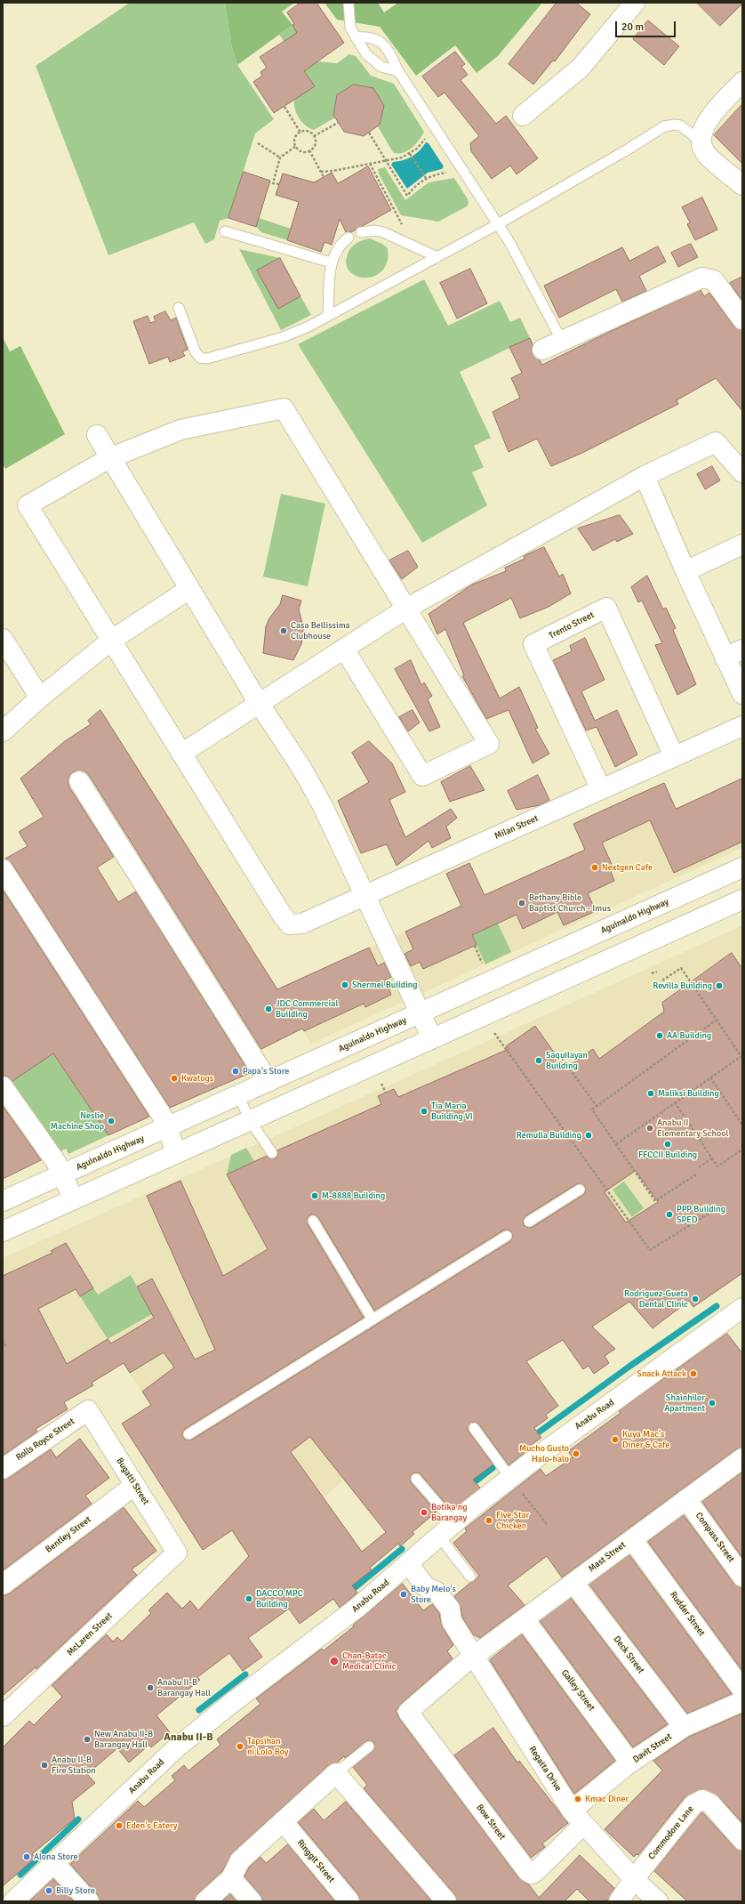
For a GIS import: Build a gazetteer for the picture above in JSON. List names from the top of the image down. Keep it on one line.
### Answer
{"streets":{"main road":["Trento Street","Milan Street","Aguinaldo Highway","Anabu Road","Rolls Royce Street","Bugatti Street","Bentley Street","Compass Street","Mast Street","Rudder Street","McLaren Street","Deck Street","Galley Street","Davit Street","Regatta Drive","Bow Street","Commodore Lane","Ringgit Street"]},"crossings":[["Trento Street","Milan Street"],["Anabu Road","Regatta Drive"],["Rolls Royce Street","Bugatti Street"],["Bugatti Street","Bentley Street"],["Bugatti Street","McLaren Street"],["Compass Street","Mast Street"],["Mast Street","Rudder Street"],["Mast Street","Deck Street"],["Mast Street","Galley Street"],["Mast Street","Regatta Drive"],["Mast Street","Bow Street"],["Deck Street","Davit Street"],["Galley Street","Davit Street"],["Davit Street","Regatta Drive"],["Davit Street","Bow Street"],["Regatta Drive","Bow Street"],["Regatta Drive","Commodore Lane"]],"districts":["Anabu II-B"],"places":["Casa Bellissima Clubhouse","Nextgen Cafe","Bethany Bible Baptist Church - Imus","Shermel Building","Revilla Building","JDC Commercial Building","AA Building","Saquilayan Building","Papa's Store","Kwatogs","Maliksi Building","Tia Maria Building VI","Neslie Machine Shop","Anabu II Elementary School","Remulla Building","FFCCII Building","M-8888 Building","PPP Building SPED","Rodriguez-Gueta Dental Clinic","Snack Attack","Shainhilor Apartment","Kuya Mac's Diner & Cafe","Mucho Gusto Halo-halo","Botika ng Barangay","Five Star Chicken","Baby Melo's Store","DACCO MPC Building","Chan-Batac Medical Clinic","Anabu II-B Barangay Hall","New Anabu II-B Barangay Hall","Tapsihan ni Lolo Boy","Anabu II-B Fire Station","Kmac Diner","Eden's Eatery","Alona Store","Billy Store"],"scale_bar":"20 m"}
